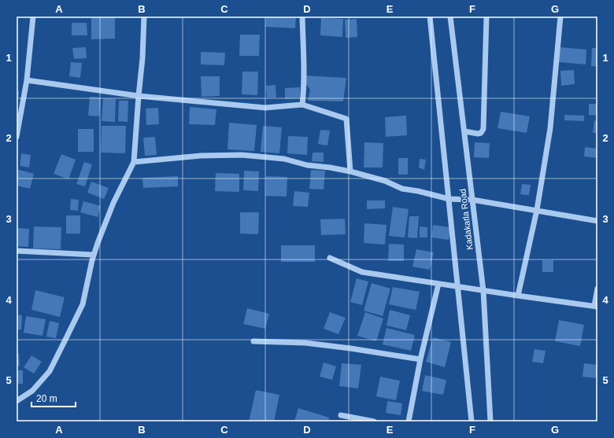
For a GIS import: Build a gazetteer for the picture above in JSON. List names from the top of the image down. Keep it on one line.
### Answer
{"streets":{"street":["Kadakatla Road"]},"scale_bar":"20 m","grid":{"columns":["A","B","C","D","E","F","G"],"rows":["1","2","3","4","5"]}}
